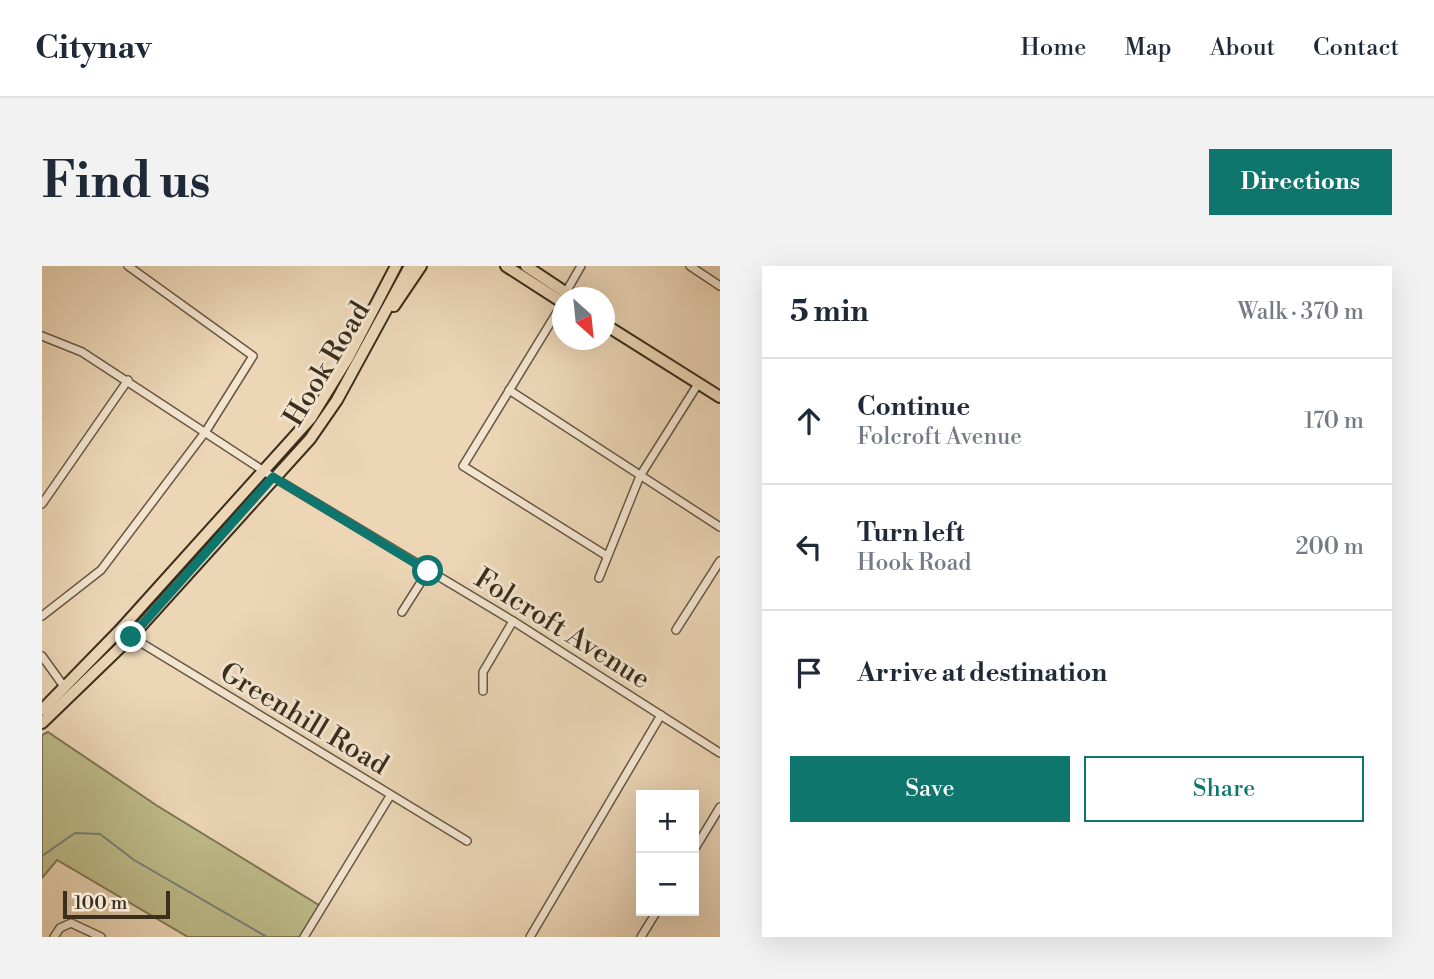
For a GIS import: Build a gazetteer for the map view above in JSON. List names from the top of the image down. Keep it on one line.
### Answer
{"streets":{"main road":["Hook Road"],"street":["Folcroft Avenue","Greenhill Road"]},"crossings":[["Hook Road","Folcroft Avenue"],["Hook Road","Greenhill Road"]],"scale_bar":"100 m","north":"bottom right","page":{"header":"Citynav","nav":["Home","Map","About","Contact"],"buttons":["Directions",["Save","Share"]],"title":"Find us","heading":["5 min","Walk · 370 m"],"list":[["Continue","Folcroft Avenue","170 m"],["Turn left","Hook Road","200 m"],"Arrive at destination"],"map_buttons":["+","−"],"scale":"100 m"}}
